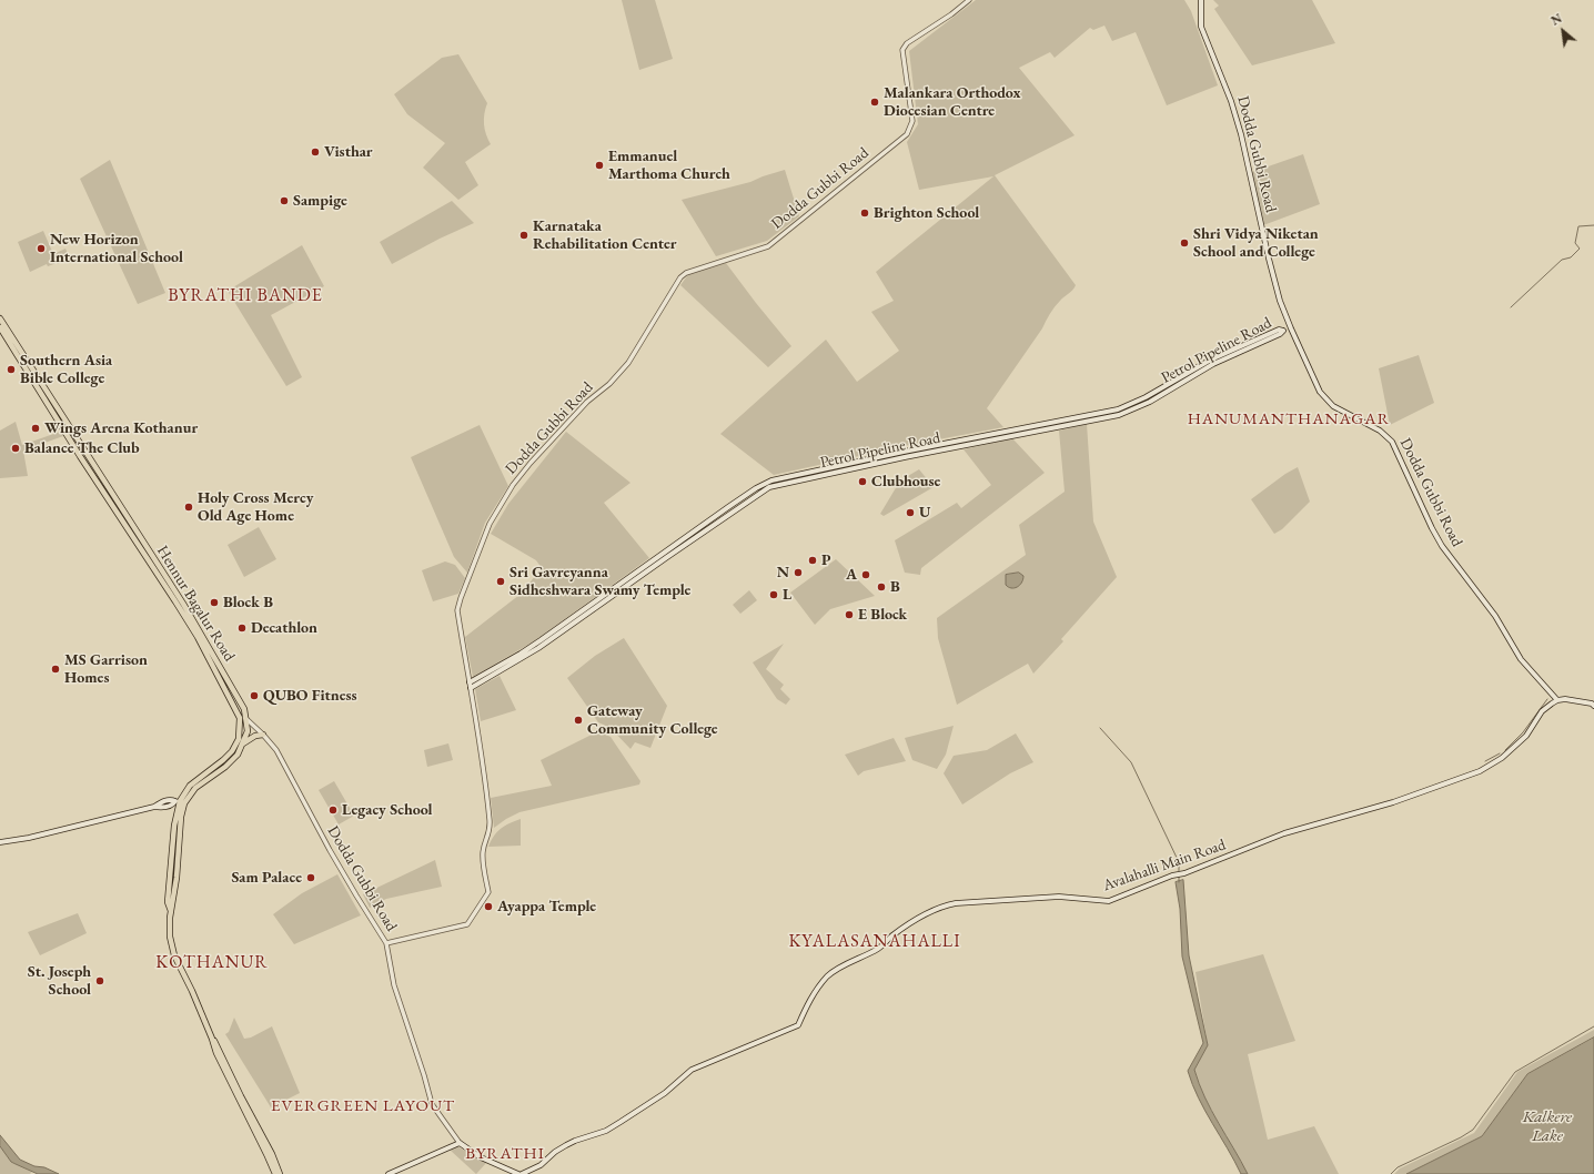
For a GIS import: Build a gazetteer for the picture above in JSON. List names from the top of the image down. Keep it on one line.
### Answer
{"streets":{"main road":["Dodda Gubbi Road","Petrol Pipeline Road","Hennur Bagalur Road","Avalahalli Main Road"]},"crossings":[["Dodda Gubbi Road","Petrol Pipeline Road"],["Dodda Gubbi Road","Hennur Bagalur Road"],["Dodda Gubbi Road","Avalahalli Main Road"]],"districts":["BYRATHI BANDE","HANUMANTHANAGAR","KYALASANAHALLI","KOTHANUR","EVERGREEN LAYOUT","BYRATHI"],"water":["Kalkere Lake"],"places":["Malankara Orthodox Diocesian Centre","Visthar","Emmanuel Marthoma Church","Sampige","Brighton School","Karnataka Rehabilitation Center","Shri Vidya Niketan School and College","New Horizon International School","Southern Asia Bible College","Wings Arena Kothanur","Balance The Club","Clubhouse","Holy Cross Mercy Old Age Home","U","P","N","A","Sri Gavreyanna Sidheshwara Swamy Temple","B","L","Block B","E Block","Decathlon","MS Garrison Homes","QUBO Fitness","Gateway Community College","Legacy School","Sam Palace","Ayappa Temple","St. Joseph School"],"north":"top left"}
